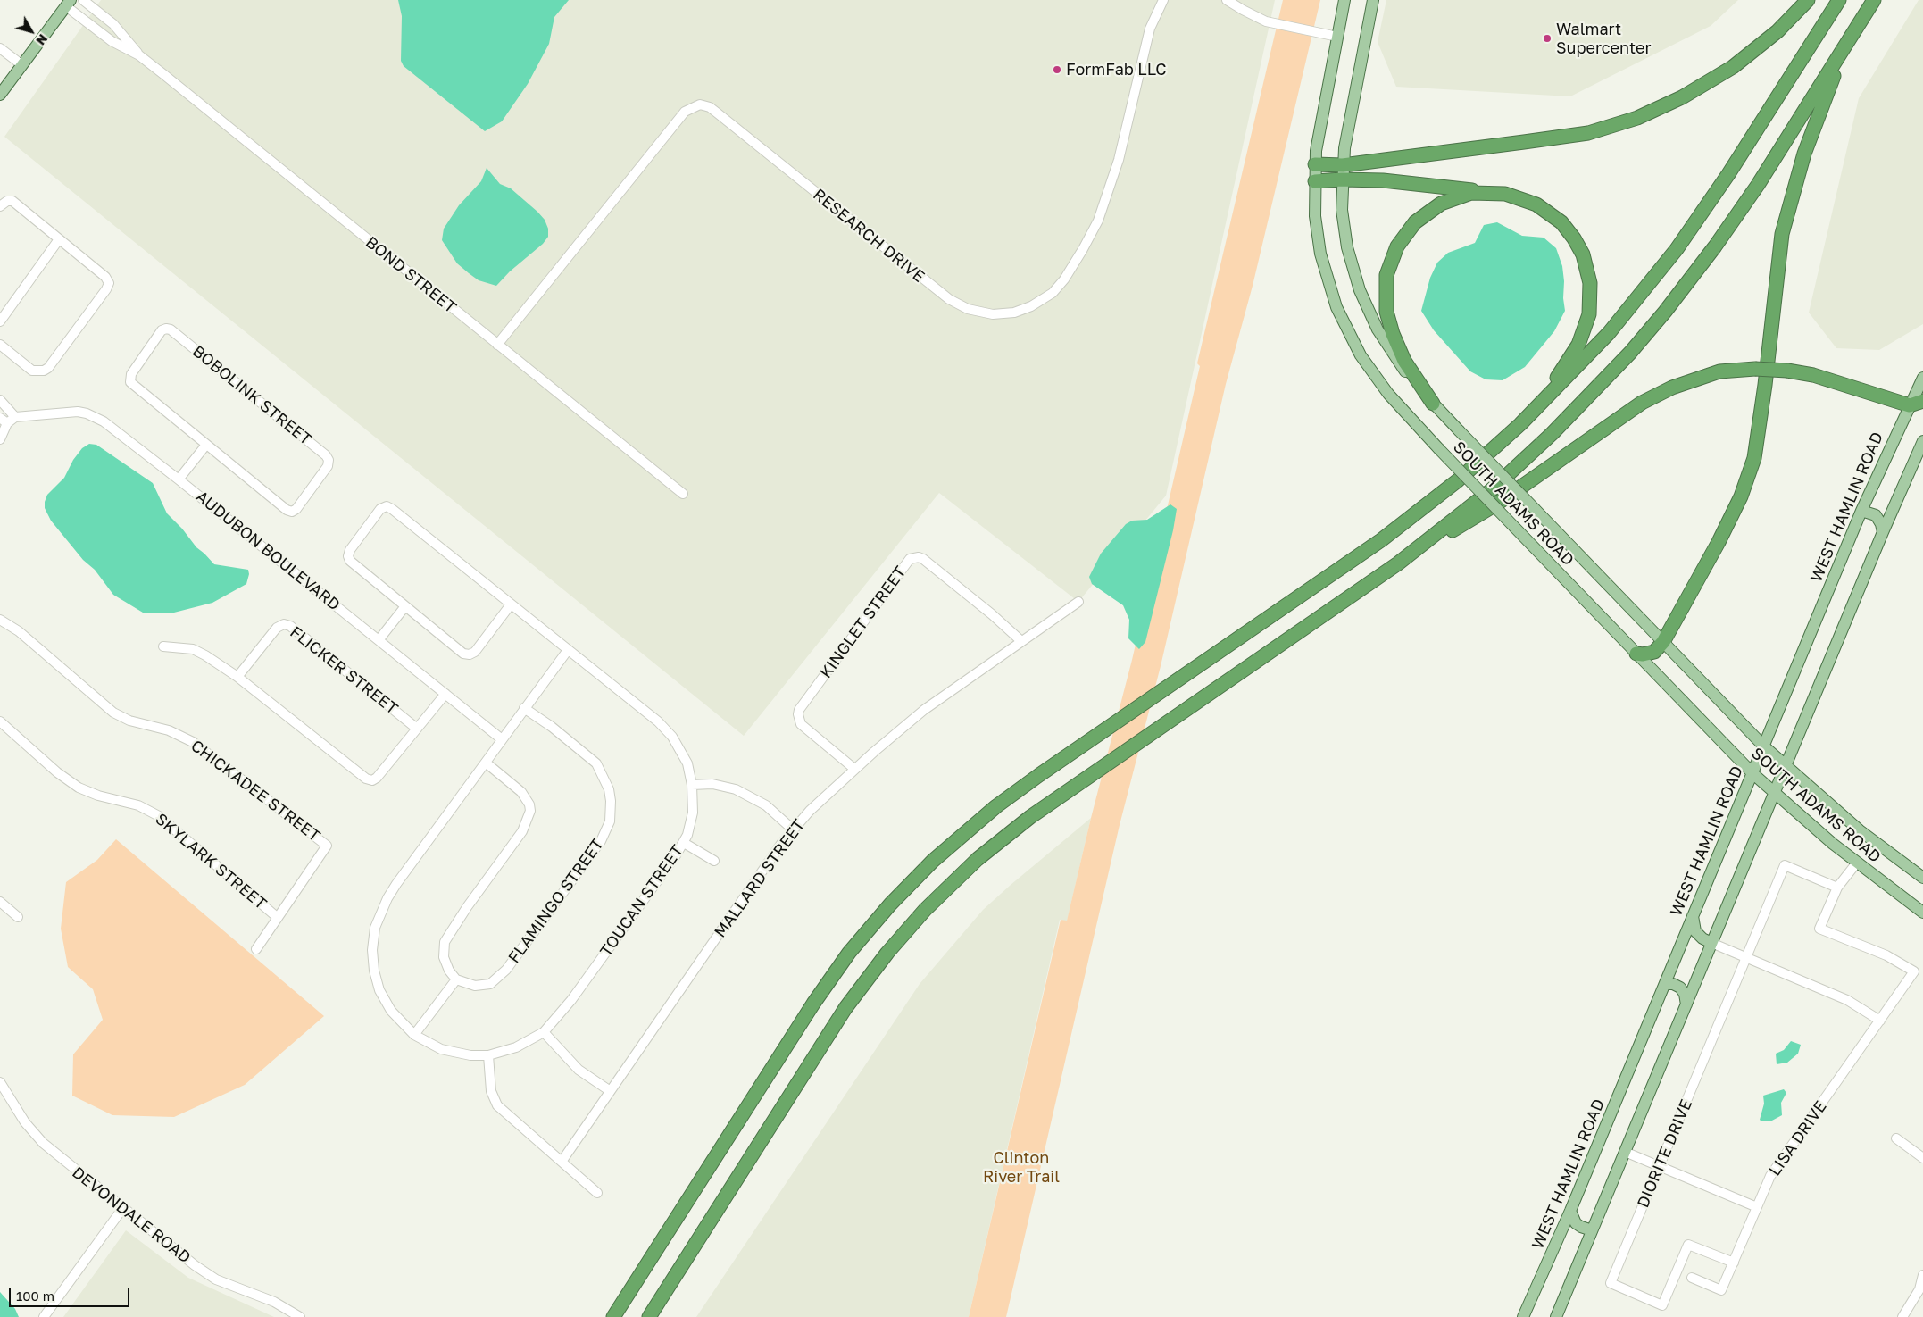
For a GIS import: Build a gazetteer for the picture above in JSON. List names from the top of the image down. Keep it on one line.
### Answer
{"streets":{"main road":["SOUTH ADAMS ROAD","WEST HAMLIN ROAD"],"street":["RESEARCH DRIVE","BOND STREET","BOBOLINK STREET","AUDUBON BOULEVARD","KINGLET STREET","FLICKER STREET","CHICKADEE STREET","SKYLARK STREET","MALLARD STREET","FLAMINGO STREET","TOUCAN STREET","LISA DRIVE","DIORITE DRIVE","DEVONDALE ROAD"]},"crossings":[["RESEARCH DRIVE","BOND STREET"],["SOUTH ADAMS ROAD","WEST HAMLIN ROAD"],["AUDUBON BOULEVARD","TOUCAN STREET"],["KINGLET STREET","MALLARD STREET"],["CHICKADEE STREET","SKYLARK STREET"],["FLAMINGO STREET","TOUCAN STREET"],["LISA DRIVE","DIORITE DRIVE"]],"parks":["Clinton River Trail"],"places":["Walmart Supercenter","FormFab LLC"],"scale_bar":"100 m","north":"bottom right"}
